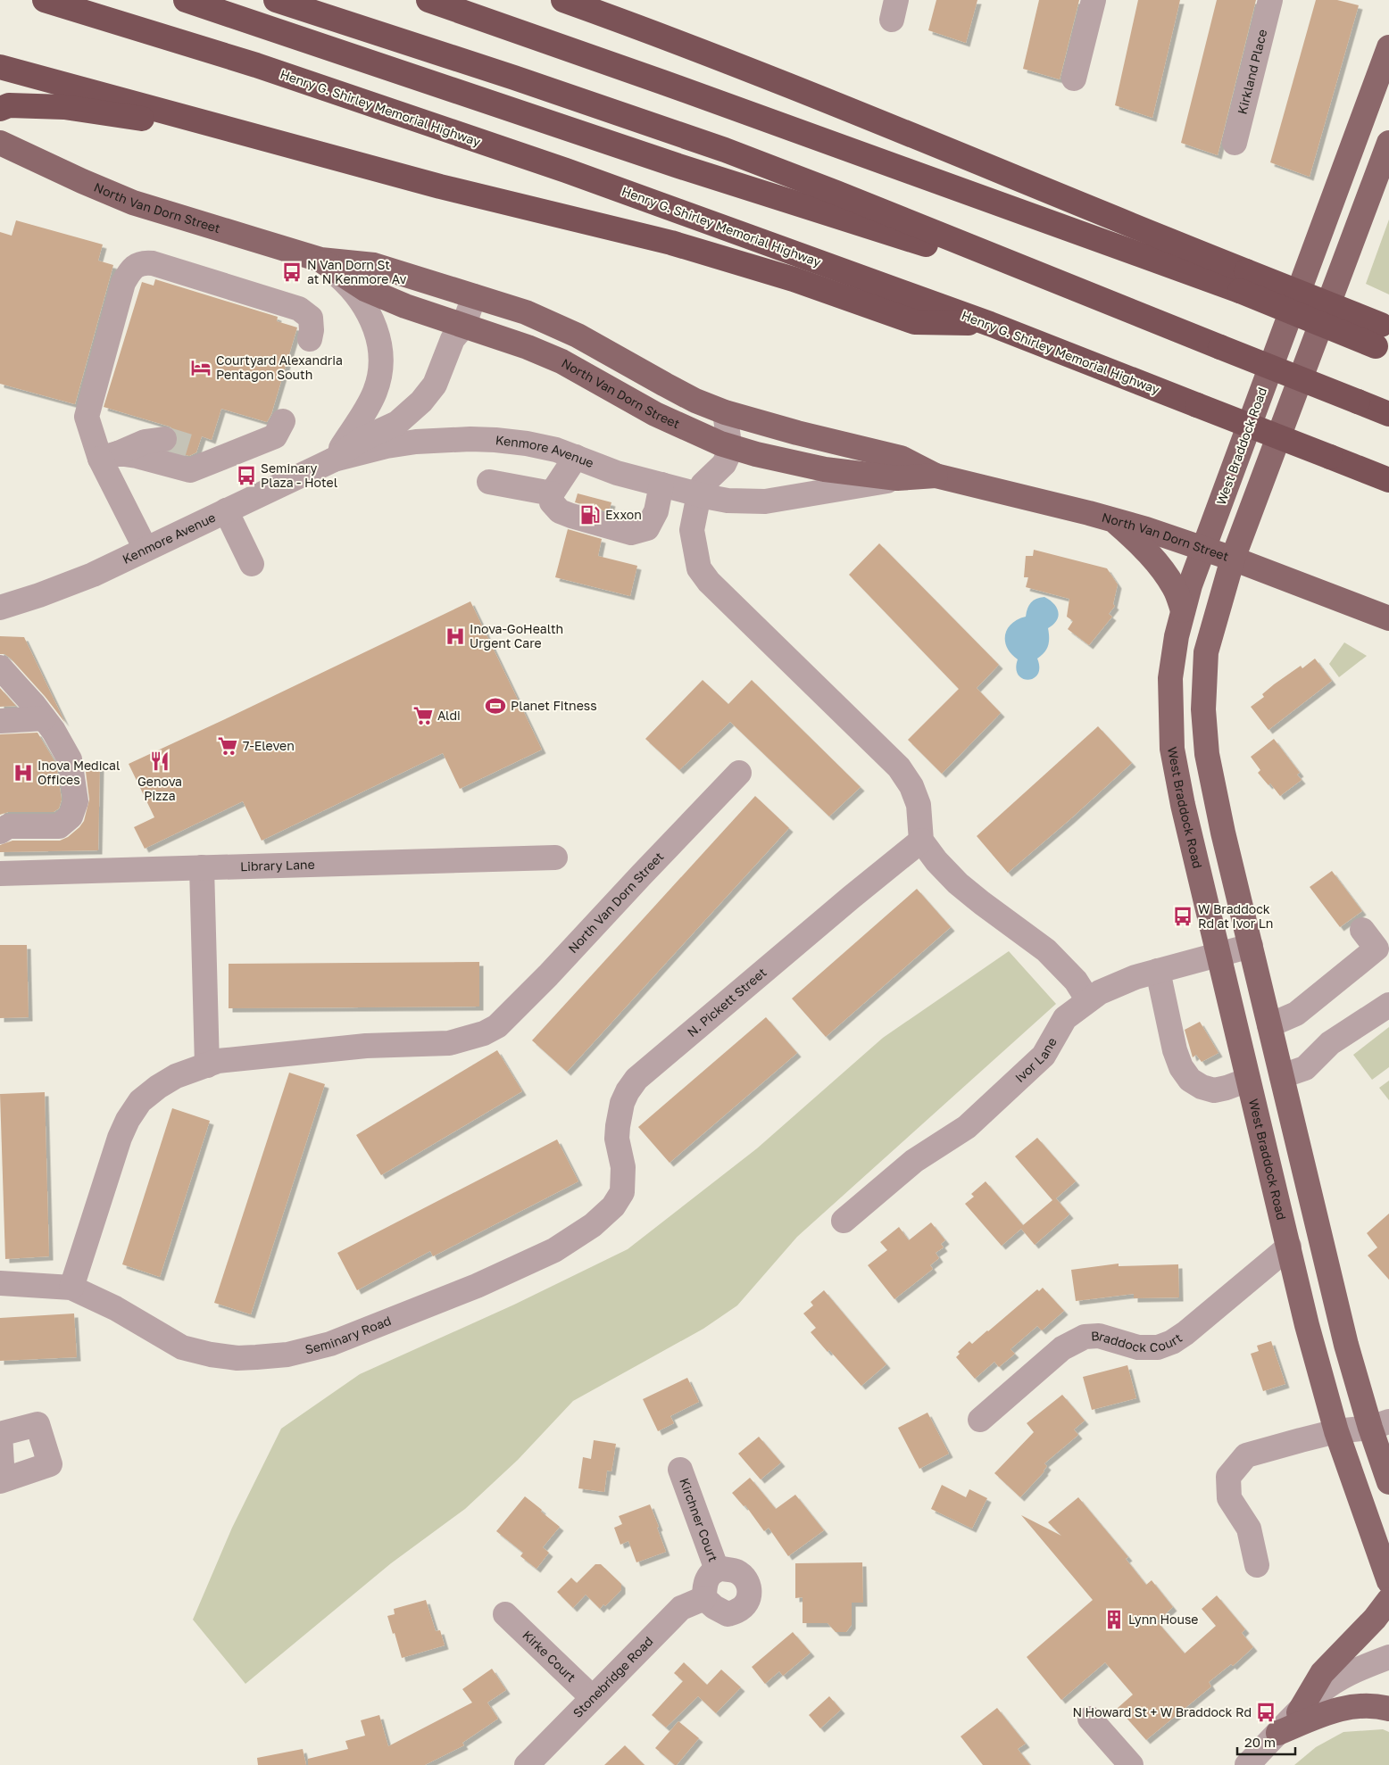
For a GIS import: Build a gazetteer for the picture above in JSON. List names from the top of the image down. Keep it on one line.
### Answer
{"streets":{"highway":["Henry G. Shirley Memorial Highway"],"main road":["North Van Dorn Street","West Braddock Road"],"street":["Kirkland Place","Kenmore Avenue","Library Lane","N. Pickett Street","Ivor Lane","Seminary Road","Braddock Court","Kirchner Court","Kirke Court","Stonebridge Road"]},"crossings":[["North Van Dorn Street","West Braddock Road"],["North Van Dorn Street","Kenmore Avenue"],["West Braddock Road","Ivor Lane"],["West Braddock Road","Braddock Court"],["N. Pickett Street","Seminary Road"],["Kirchner Court","Stonebridge Road"],["Kirke Court","Stonebridge Road"]],"places":{"bus stop":["N Van Dorn St at N Kenmore Av","Seminary Plaza - Hotel","W Braddock Rd at Ivor Ln","N Howard St + W Braddock Rd"],"hotel":["Courtyard Alexandria Pentagon South"],"fuel station":["Exxon"],"hospital":["Inova-GoHealth Urgent Care","Inova Medical Offices"],"sports":["Planet Fitness"],"supermarket":["Aldi","7-Eleven"],"restaurant":["Genova Pizza"],"building":["Lynn House"]},"scale_bar":"20 m"}
